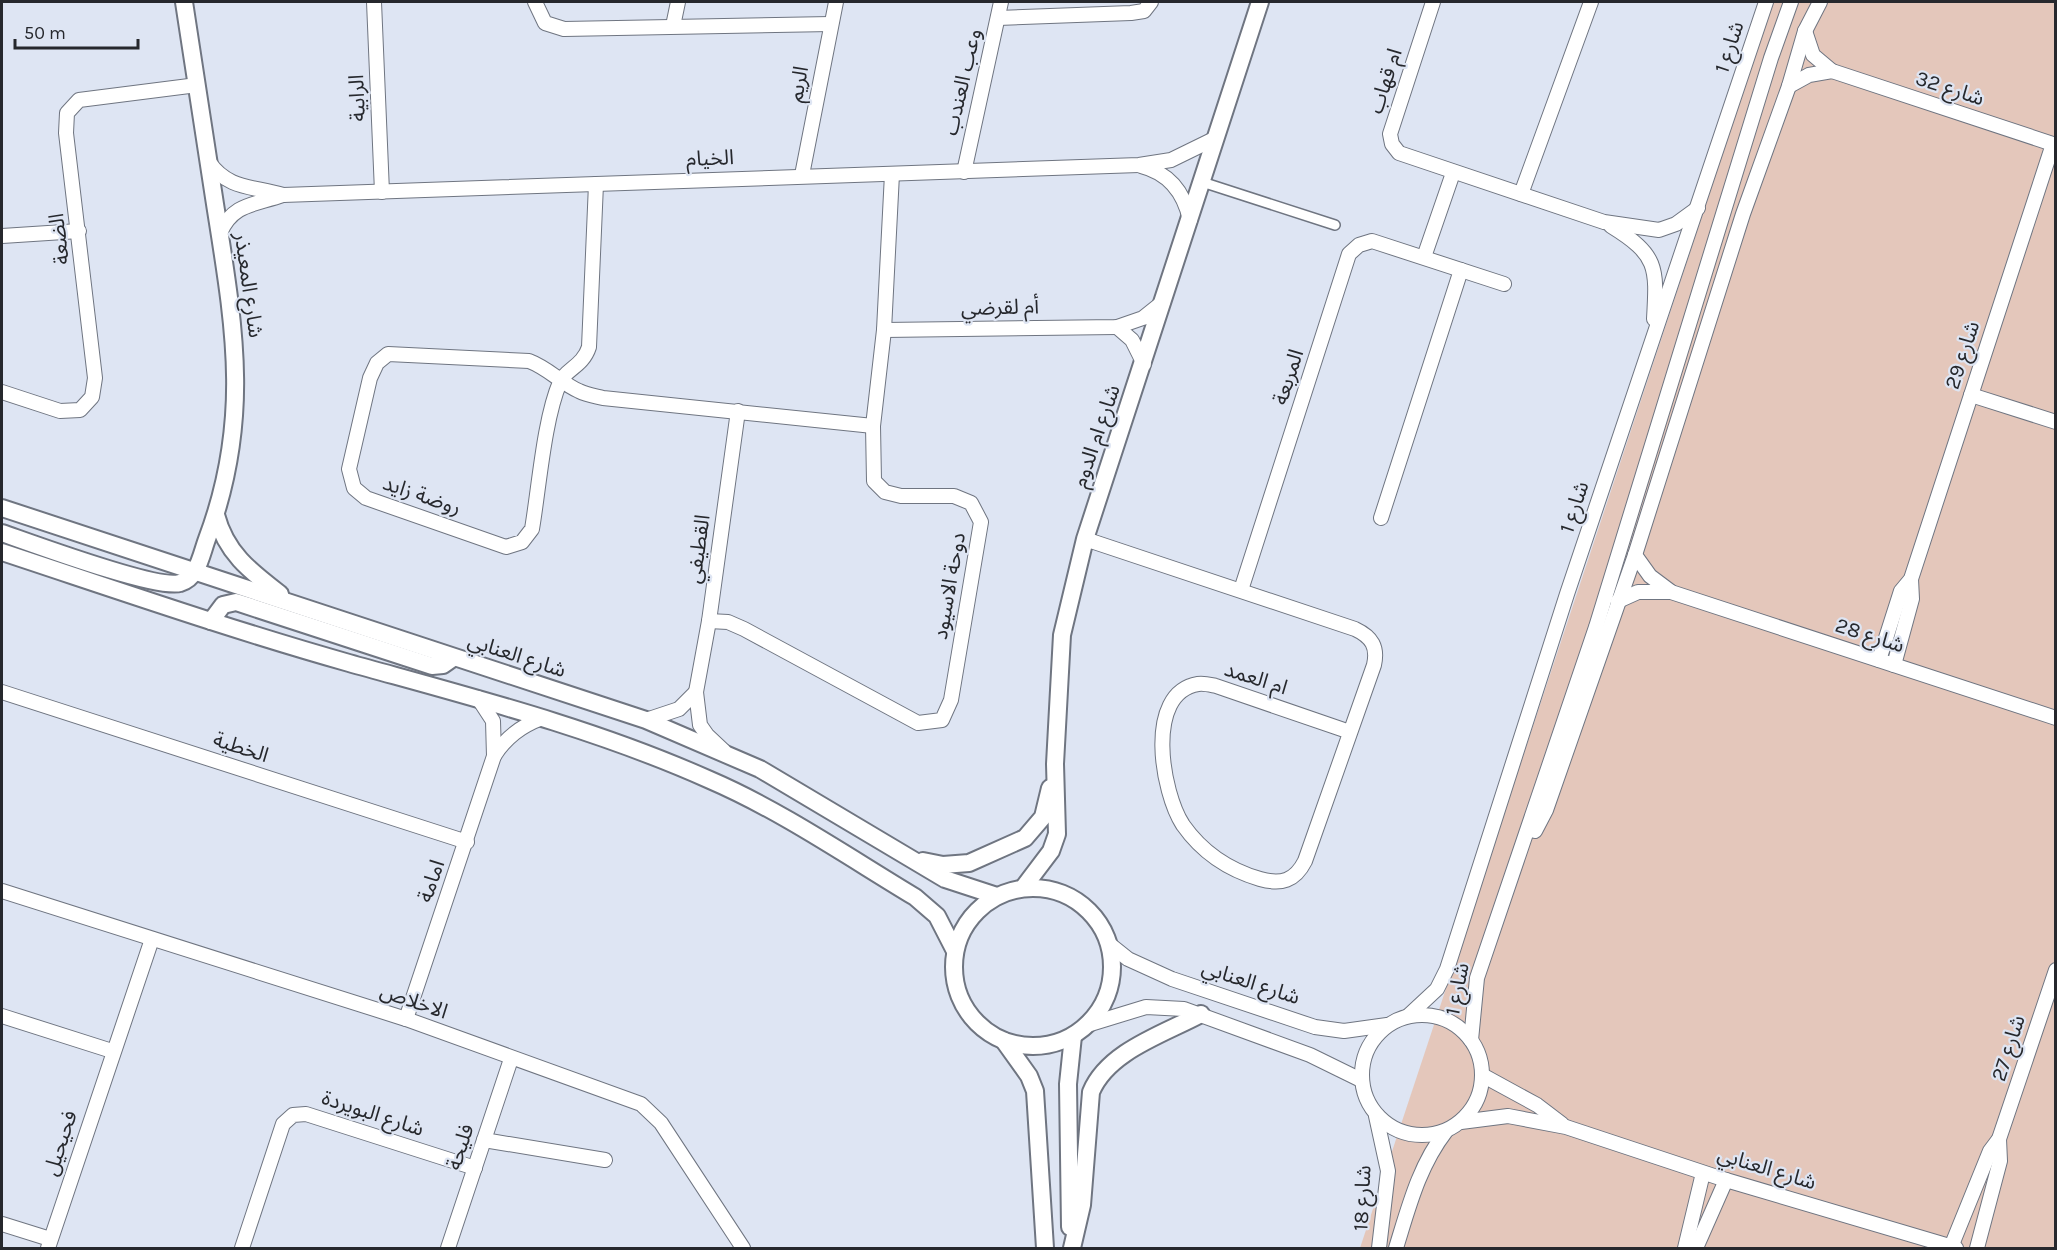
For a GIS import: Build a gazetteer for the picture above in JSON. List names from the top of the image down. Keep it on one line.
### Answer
{"streets":{"street":["شارع 1","ام قهاب","وعب العندب","الريم","شارع 32","الرابية","الخيام","الضعة","شارع المعيذر","أم لقرضي","شارع 29","المربعة","شارع ام الدوم","روضة زايد","القطيفي","دوحة الاسيود","شارع 28","شارع العنابي","ام العمد","الخطية","امامة","الاخلاص","شارع 27","شارع البويردة","فحيحيل","فليحة","شارع 18"]},"crossings":[["شارع 1","ام قهاب"],["شارع 1","شارع 32"],["شارع 1","شارع 28"],["شارع 1","شارع العنابي"],["شارع 1","شارع 18"],["وعب العندب","الخيام"],["الريم","الخيام"],["شارع 32","شارع 29"],["الرابية","الخيام"],["الخيام","شارع المعيذر"],["الخيام","شارع ام الدوم"],["الخيام","دوحة الاسيود"],["الضعة","شارع المعيذر"],["شارع المعيذر","شارع العنابي"],["أم لقرضي","شارع ام الدوم"],["أم لقرضي","دوحة الاسيود"],["شارع 29","شارع 28"],["المربعة","ام العمد"],["شارع ام الدوم","شارع العنابي"],["شارع ام الدوم","ام العمد"],["روضة زايد","القطيفي"],["روضة زايد","دوحة الاسيود"],["القطيفي","دوحة الاسيود"],["القطيفي","شارع العنابي"],["شارع العنابي","شارع 27"],["شارع العنابي","شارع 18"],["الخطية","امامة"],["امامة","الاخلاص"],["الاخلاص","فحيحيل"],["الاخلاص","فليحة"],["شارع البويردة","فليحة"]],"scale_bar":"50 m"}
